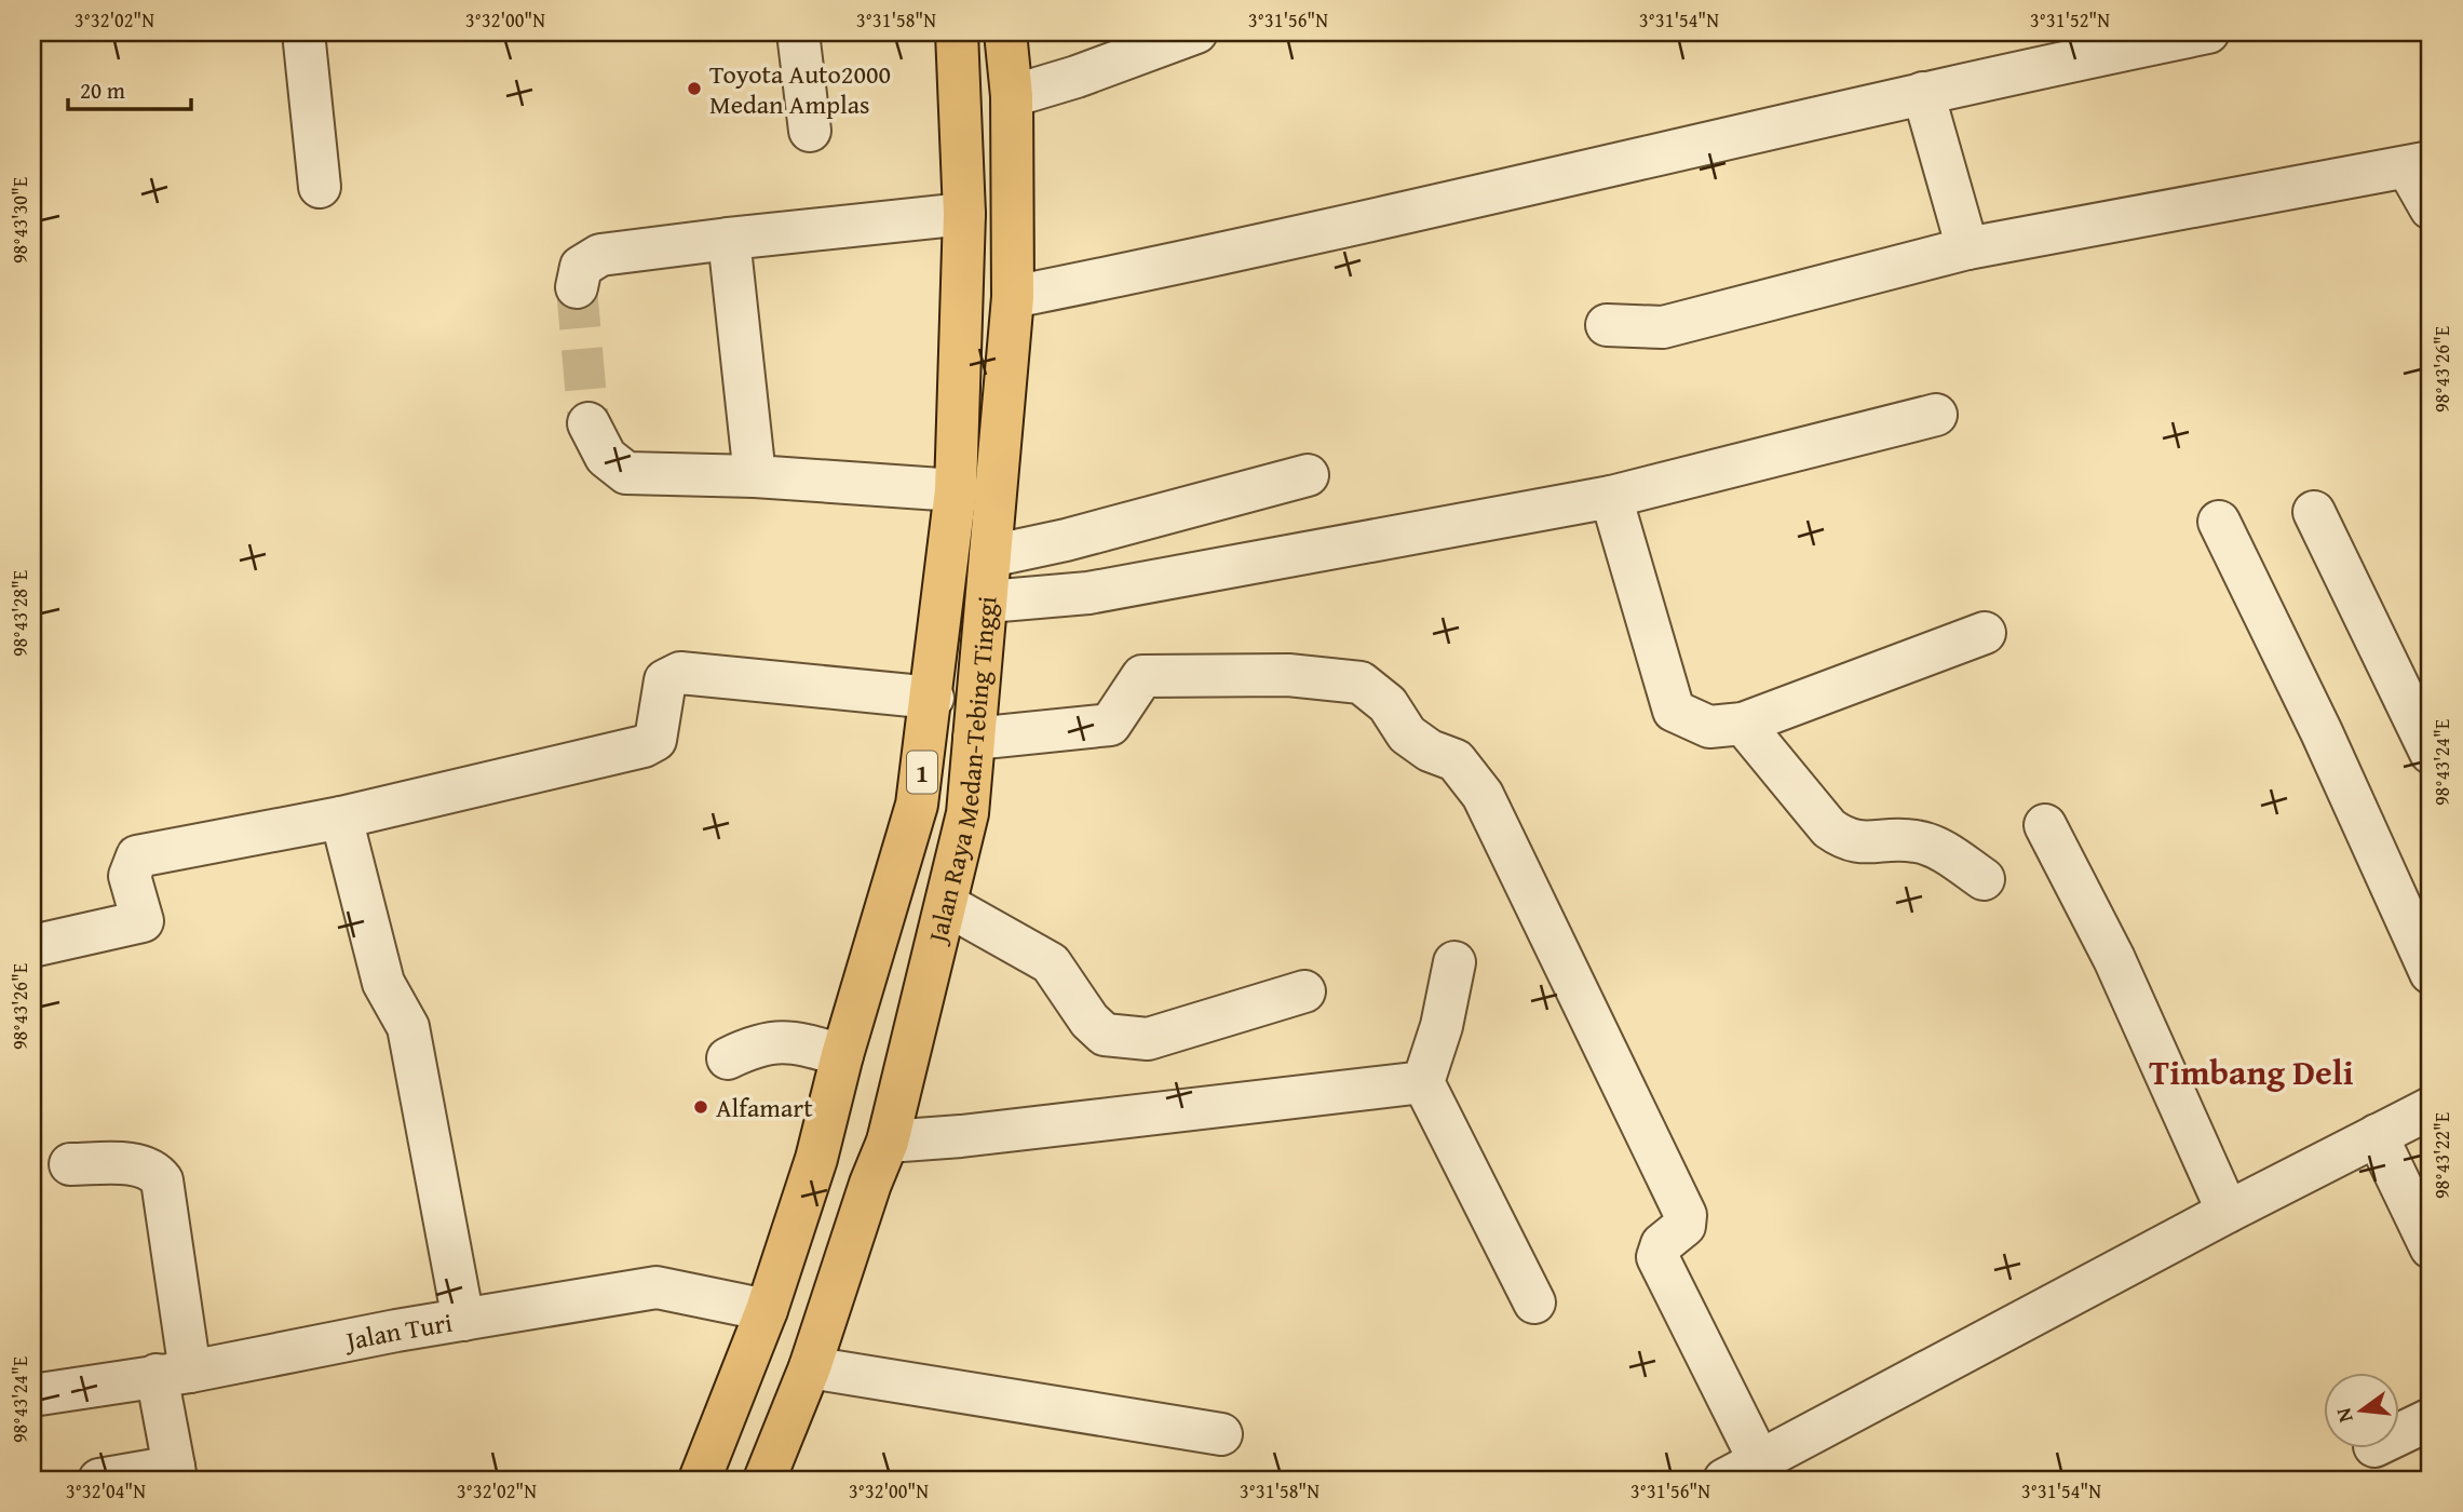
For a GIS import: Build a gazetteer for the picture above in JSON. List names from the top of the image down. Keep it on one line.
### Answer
{"streets":{"highway":["Jalan Raya Medan-Tebing Tinggi","1"],"street":["Jalan Turi"]},"crossings":[["Jalan Raya Medan-Tebing Tinggi","Jalan Turi"]],"districts":["Timbang Deli"],"places":["Toyota Auto2000 Medan Amplas","Alfamart"],"scale_bar":"20 m","north":"left","coordinates":["3°32'02\"N","3°32'00\"N","3°31'58\"N","3°31'56\"N","3°31'54\"N","3°31'52\"N","98°43'30\"E","98°43'26\"E","98°43'28\"E","98°43'24\"E","98°43'22\"E","3°32'04\"N"]}
